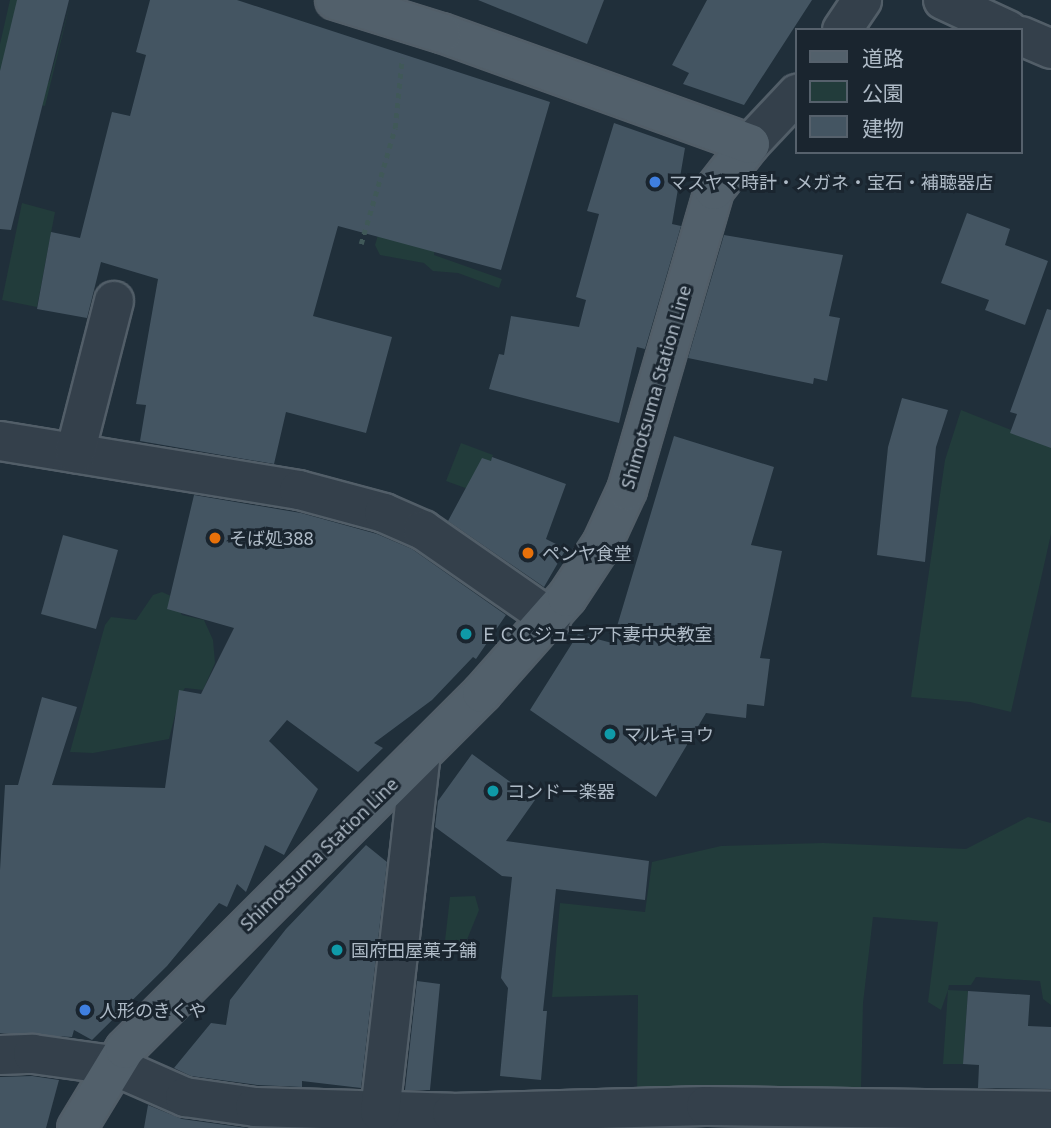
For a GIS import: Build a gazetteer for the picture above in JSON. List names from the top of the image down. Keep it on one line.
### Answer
{"streets":{"main road":["Shimotsuma Station Line"]},"places":["マスヤマ時計・メガネ・宝石・補聴器店","そば処388","ペンヤ食堂","ＥＣＣジュニア下妻中央教室","マルキョウ","コンドー楽器","国府田屋菓子舗","人形のきくや"],"legend":["道路","公園","建物"]}
